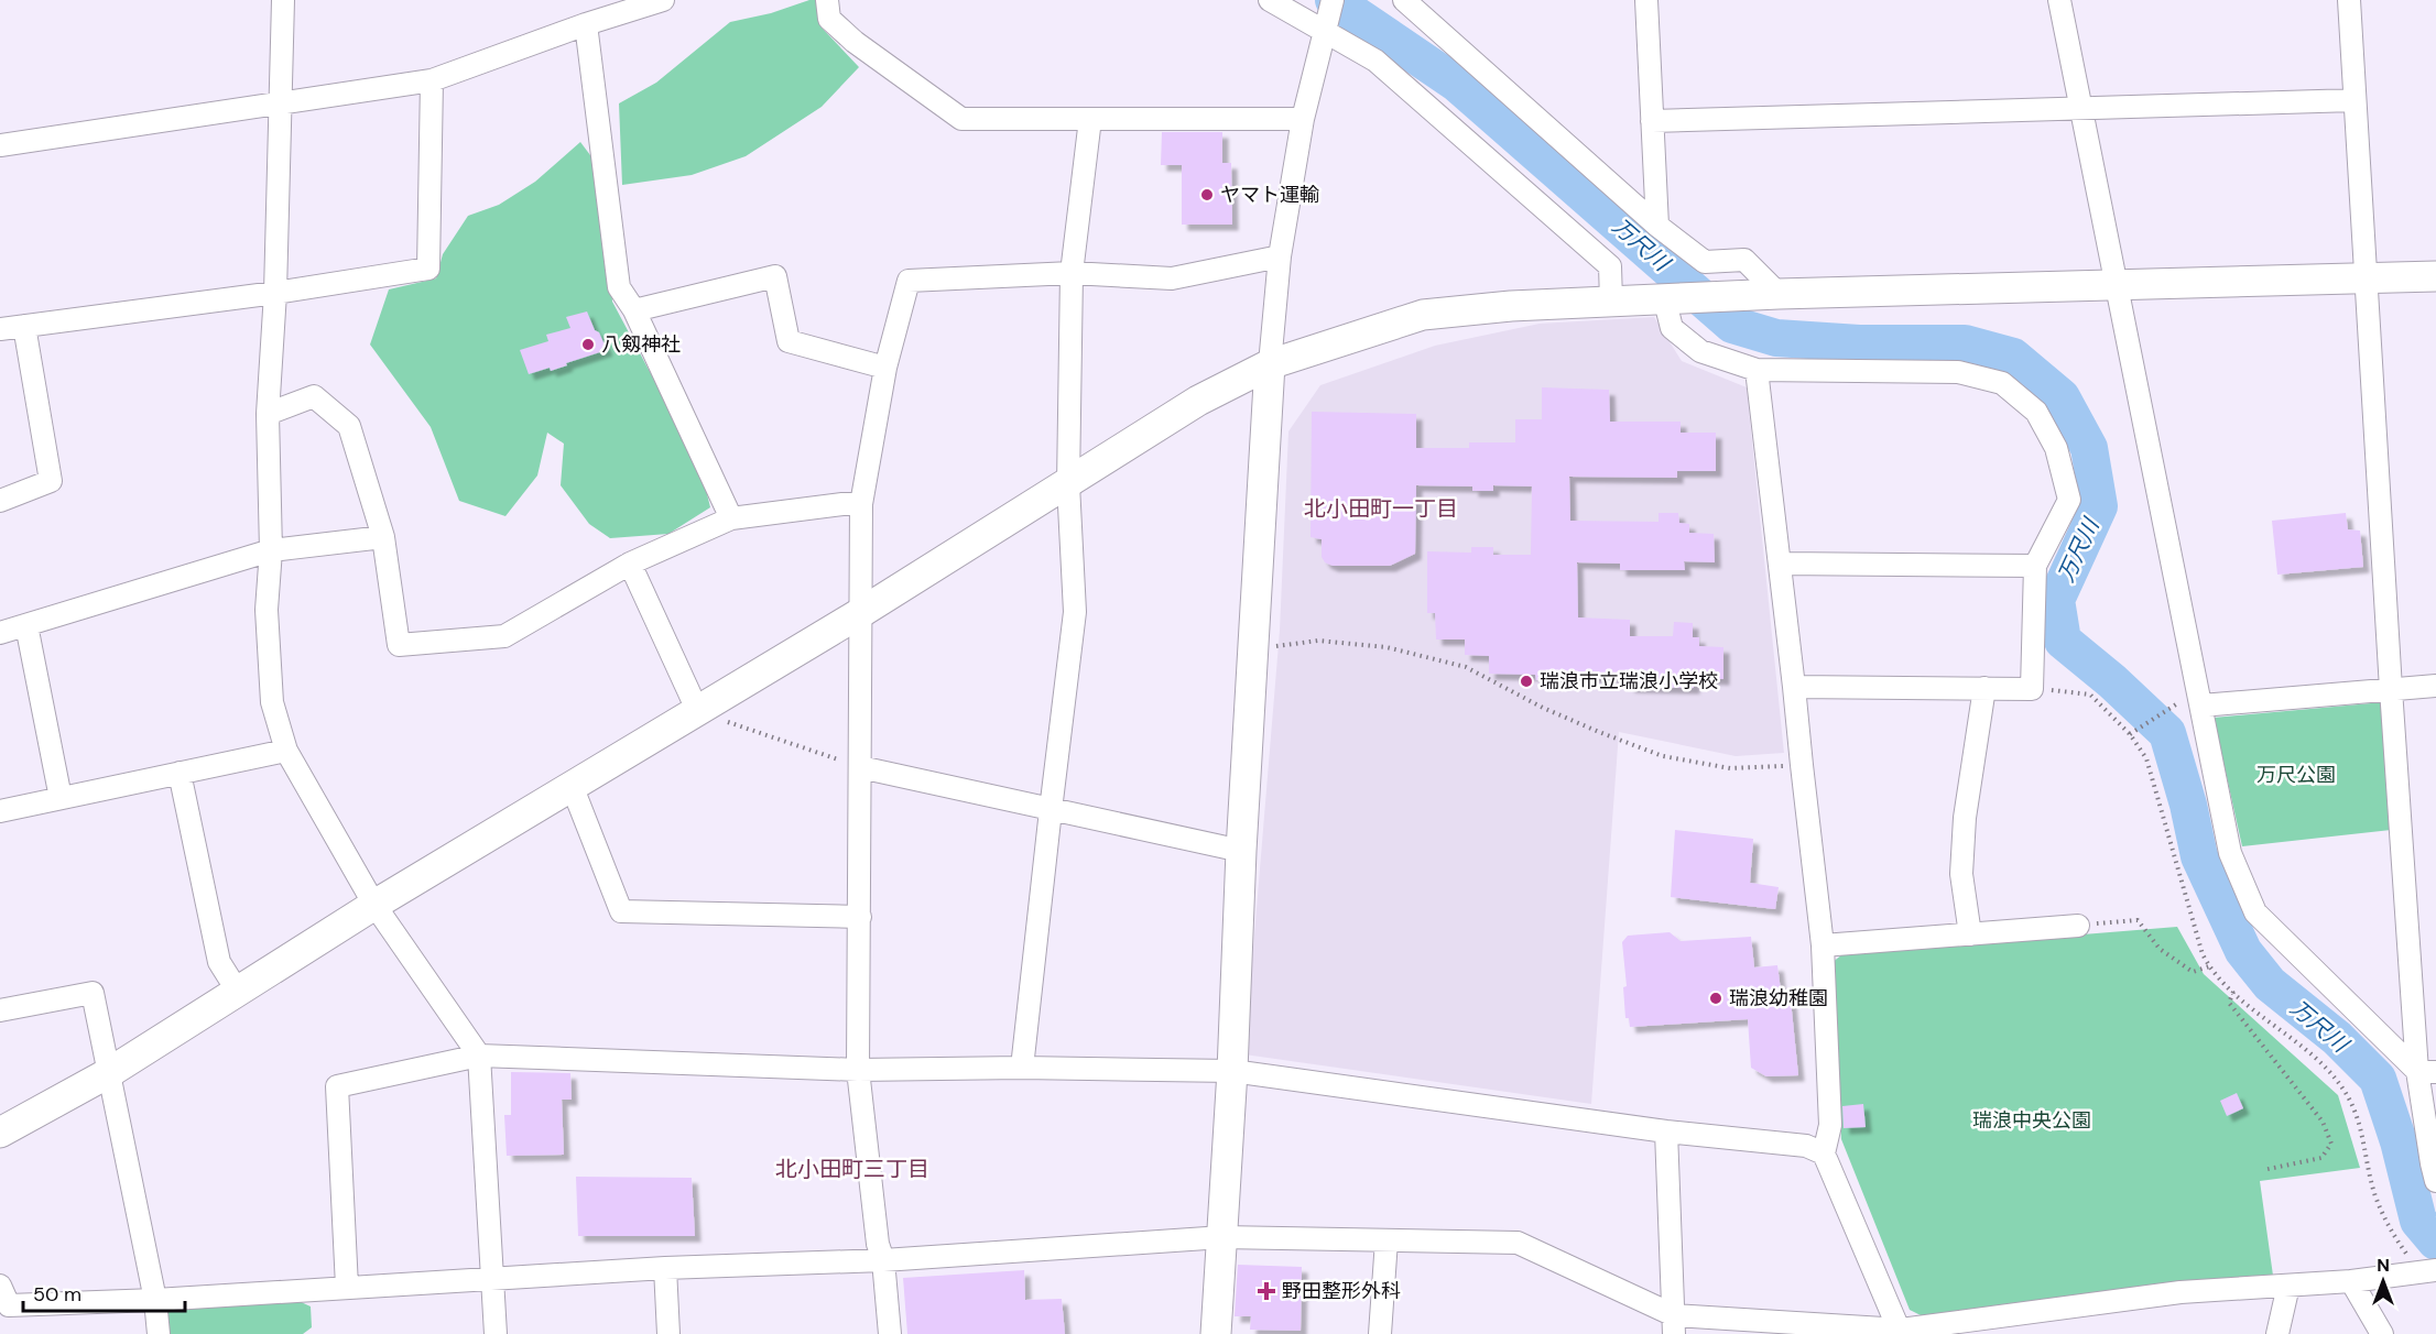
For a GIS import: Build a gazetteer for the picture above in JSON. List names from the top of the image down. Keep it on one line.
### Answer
{"districts":["北小田町一丁目","北小田町三丁目"],"water":["万尺川"],"parks":["万尺公園","瑞浪中央公園"],"places":{"other":["ヤマト運輸","八剱神社","瑞浪市立瑞浪小学校","瑞浪幼稚園"],"health":["野田整形外科"]},"scale_bar":"50 m","north":"top"}
